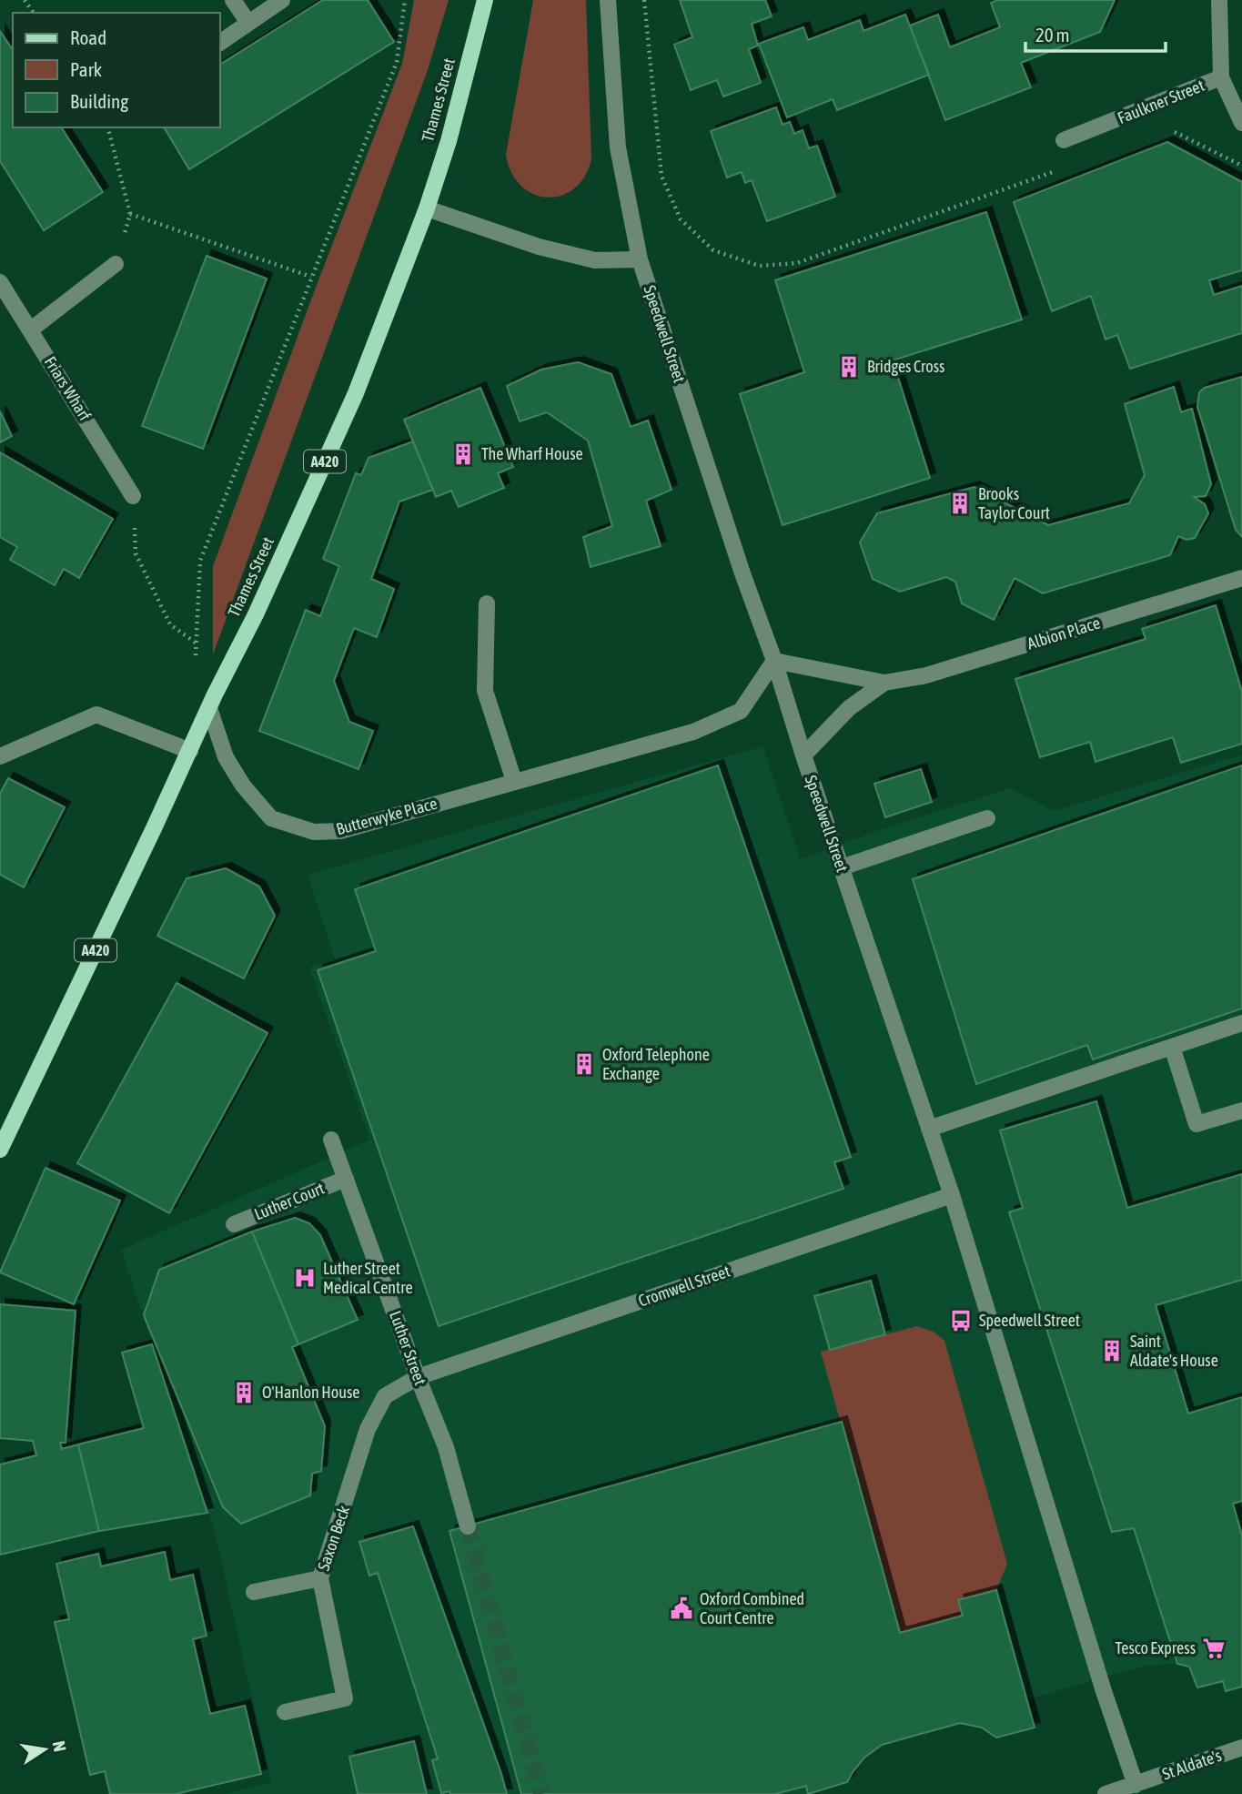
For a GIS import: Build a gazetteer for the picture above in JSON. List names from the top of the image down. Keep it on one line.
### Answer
{"streets":{"main road":["Thames Street","A420"],"street":["Faulkner Street","Speedwell Street","Friars Wharf","Albion Place","Butterwyke Place","Luther Court","Cromwell Street","Luther Street","Saxon Beck","St Aldate's"]},"crossings":[["Thames Street","Butterwyke Place"],["Speedwell Street","Albion Place"],["Speedwell Street","Butterwyke Place"],["Speedwell Street","Cromwell Street"],["Speedwell Street","St Aldate's"],["Albion Place","Butterwyke Place"],["Luther Court","Luther Street"],["Cromwell Street","Luther Street"],["Cromwell Street","Saxon Beck"],["Luther Street","Saxon Beck"]],"places":{"building":["Bridges Cross","The Wharf House","Brooks Taylor Court","Oxford Telephone Exchange","Saint Aldate's House","O'Hanlon House"],"hospital":["Luther Street Medical Centre"],"bus stop":["Speedwell Street"],"public building":["Oxford Combined Court Centre"],"supermarket":["Tesco Express"]},"legend":["Road","Park","Building"],"scale_bar":"20 m","north":"right"}
